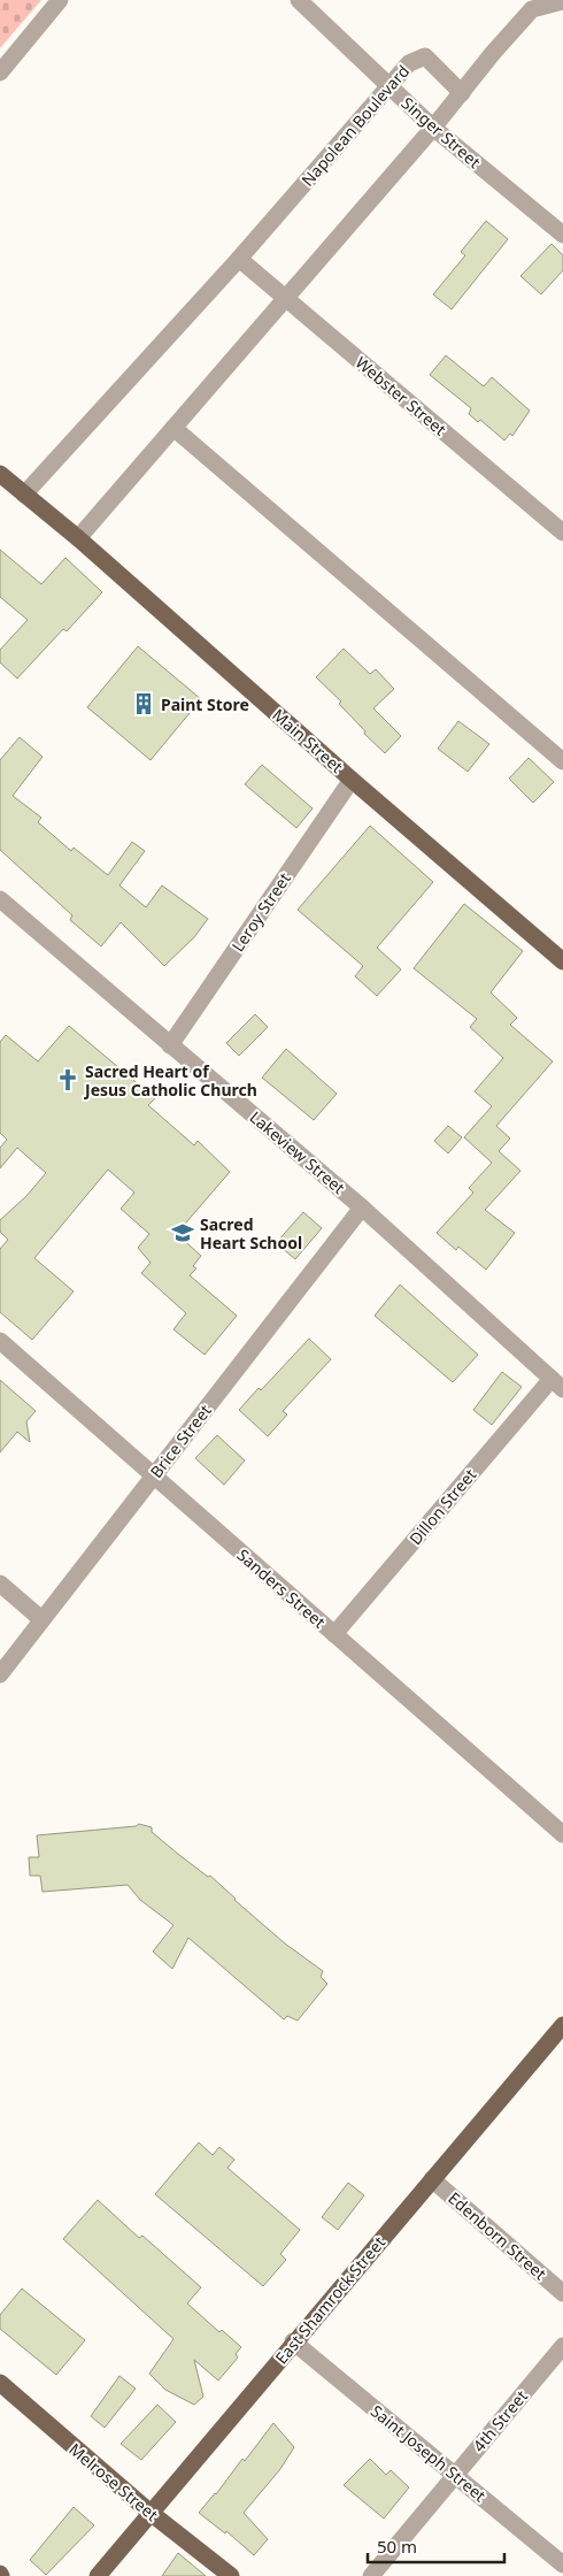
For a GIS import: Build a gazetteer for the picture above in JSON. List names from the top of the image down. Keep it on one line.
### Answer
{"streets":{"main road":["Main Street","East Shamrock Street","Melrose Street"],"street":["Napolean Boulevard","Singer Street","Webster Street","Leroy Street","Lakeview Street","Brice Street","Dillon Street","Sanders Street","Edenborn Street","4th Street","Saint Joseph Street"]},"crossings":[["Napolean Boulevard","Singer Street"],["Napolean Boulevard","Webster Street"],["Napolean Boulevard","Main Street"],["Main Street","Leroy Street"],["Leroy Street","Lakeview Street"],["Lakeview Street","Brice Street"],["Lakeview Street","Dillon Street"],["Brice Street","Sanders Street"],["Dillon Street","Sanders Street"],["Edenborn Street","East Shamrock Street"],["East Shamrock Street","Saint Joseph Street"],["East Shamrock Street","Melrose Street"],["4th Street","Saint Joseph Street"]],"places":{"building":["Paint Store"],"church":["Sacred Heart of Jesus Catholic Church"],"school or university":["Sacred Heart School"]},"scale_bar":"50 m"}
